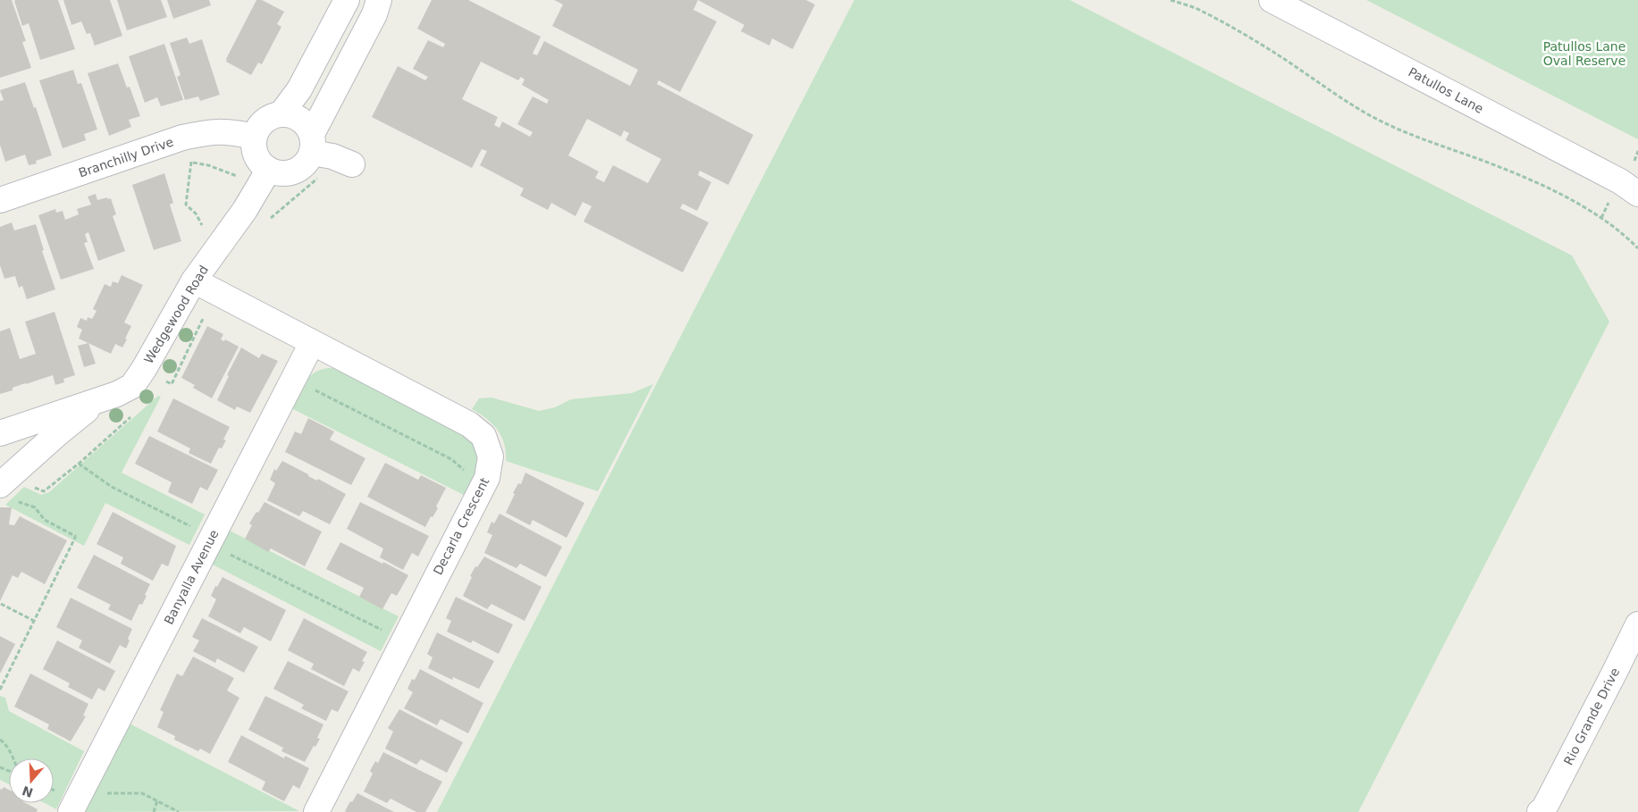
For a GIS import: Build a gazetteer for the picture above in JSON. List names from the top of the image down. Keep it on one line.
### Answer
{"streets":{"street":["Patullos Lane","Branchilly Drive","Wedgewood Road","Decarla Crescent","Banyalla Avenue","Rio Grande Drive"]},"crossings":[["Branchilly Drive","Wedgewood Road"],["Wedgewood Road","Decarla Crescent"],["Decarla Crescent","Banyalla Avenue"]],"parks":["Patullos Lane Oval Reserve"],"north":"bottom"}
